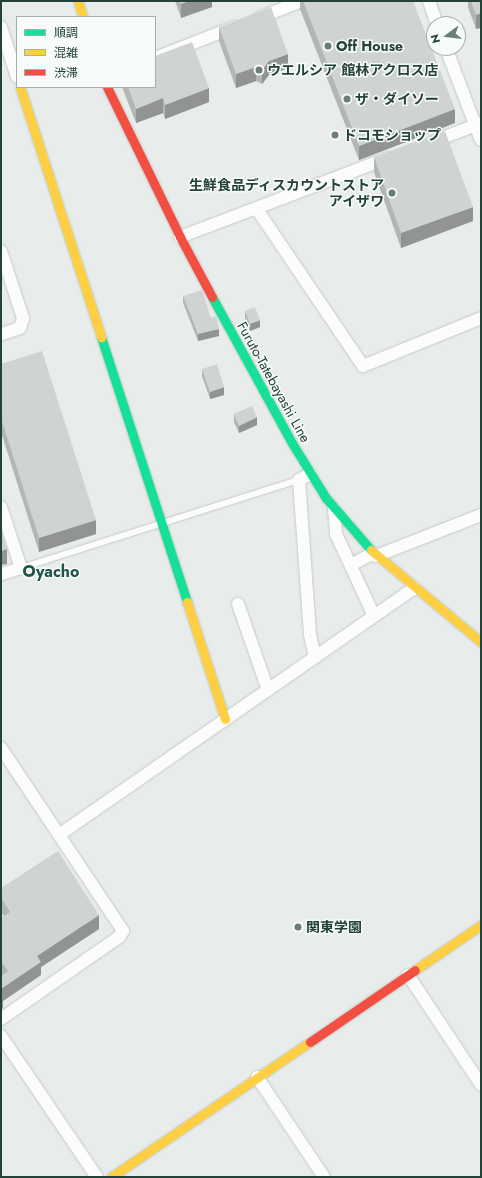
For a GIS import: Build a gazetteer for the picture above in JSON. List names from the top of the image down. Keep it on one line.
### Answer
{"streets":{"street":["Furuto-Tatebayashi Line"]},"districts":["Oyacho"],"places":["Off House","ウエルシア 館林アクロス店","ザ・ダイソー","ドコモショップ","生鮮食品ディスカウントストア アイザワ","関東学園"],"legend":["順調","混雑","渋滞"],"north":"left"}
